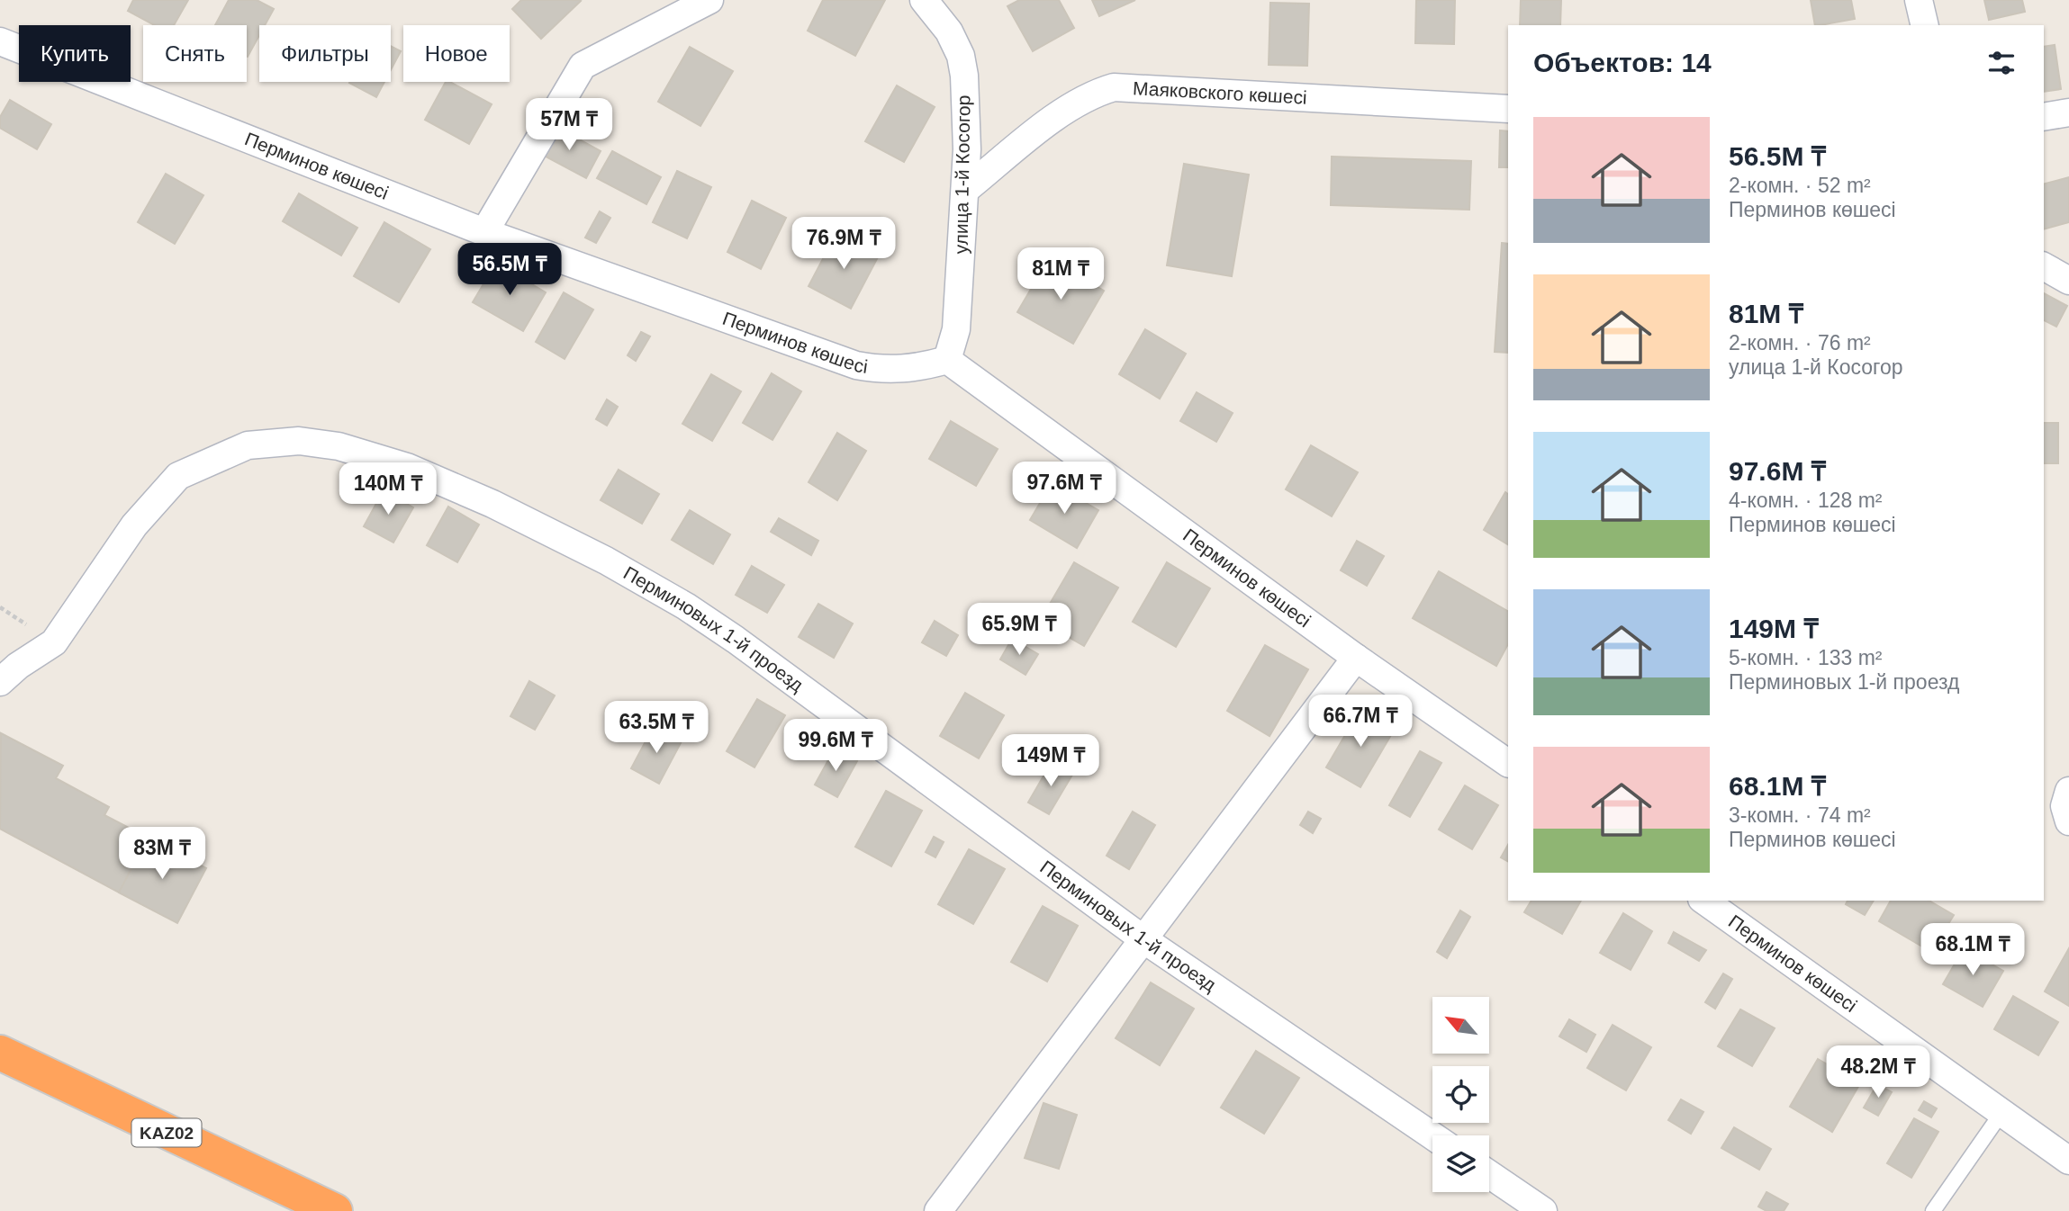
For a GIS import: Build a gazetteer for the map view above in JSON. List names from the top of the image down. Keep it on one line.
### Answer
{"streets":{"highway":["KAZ02"],"street":["Маяковского көшесі","Перминов көшесі","улица 1-й Косогор","Перминовых 1-й проезд"]},"crossings":[["Маяковского көшесі","улица 1-й Косогор"],["Перминов көшесі","улица 1-й Косогор"]],"north":"top left","page":{"chip":["Купить","Снять","Фильтры","Новое"],"heading":"Объектов: 14","price":["57M ₸","76.9M ₸","56.5M ₸","81M ₸","97.6M ₸","140M ₸","65.9M ₸","66.7M ₸","63.5M ₸","99.6M ₸","149M ₸","83M ₸","68.1M ₸","48.2M ₸"],"list":[{"name":"56.5M ₸","note":"2-комн. · 52 m² · Перминов көшесі"},{"name":"81M ₸","note":"2-комн. · 76 m² · улица 1-й Косогор"},{"name":"97.6M ₸","note":"4-комн. · 128 m² · Перминов көшесі"},{"name":"149M ₸","note":"5-комн. · 133 m² · Перминовых 1-й проезд"},{"name":"68.1M ₸","note":"3-комн. · 74 m² · Перминов көшесі"}]}}
